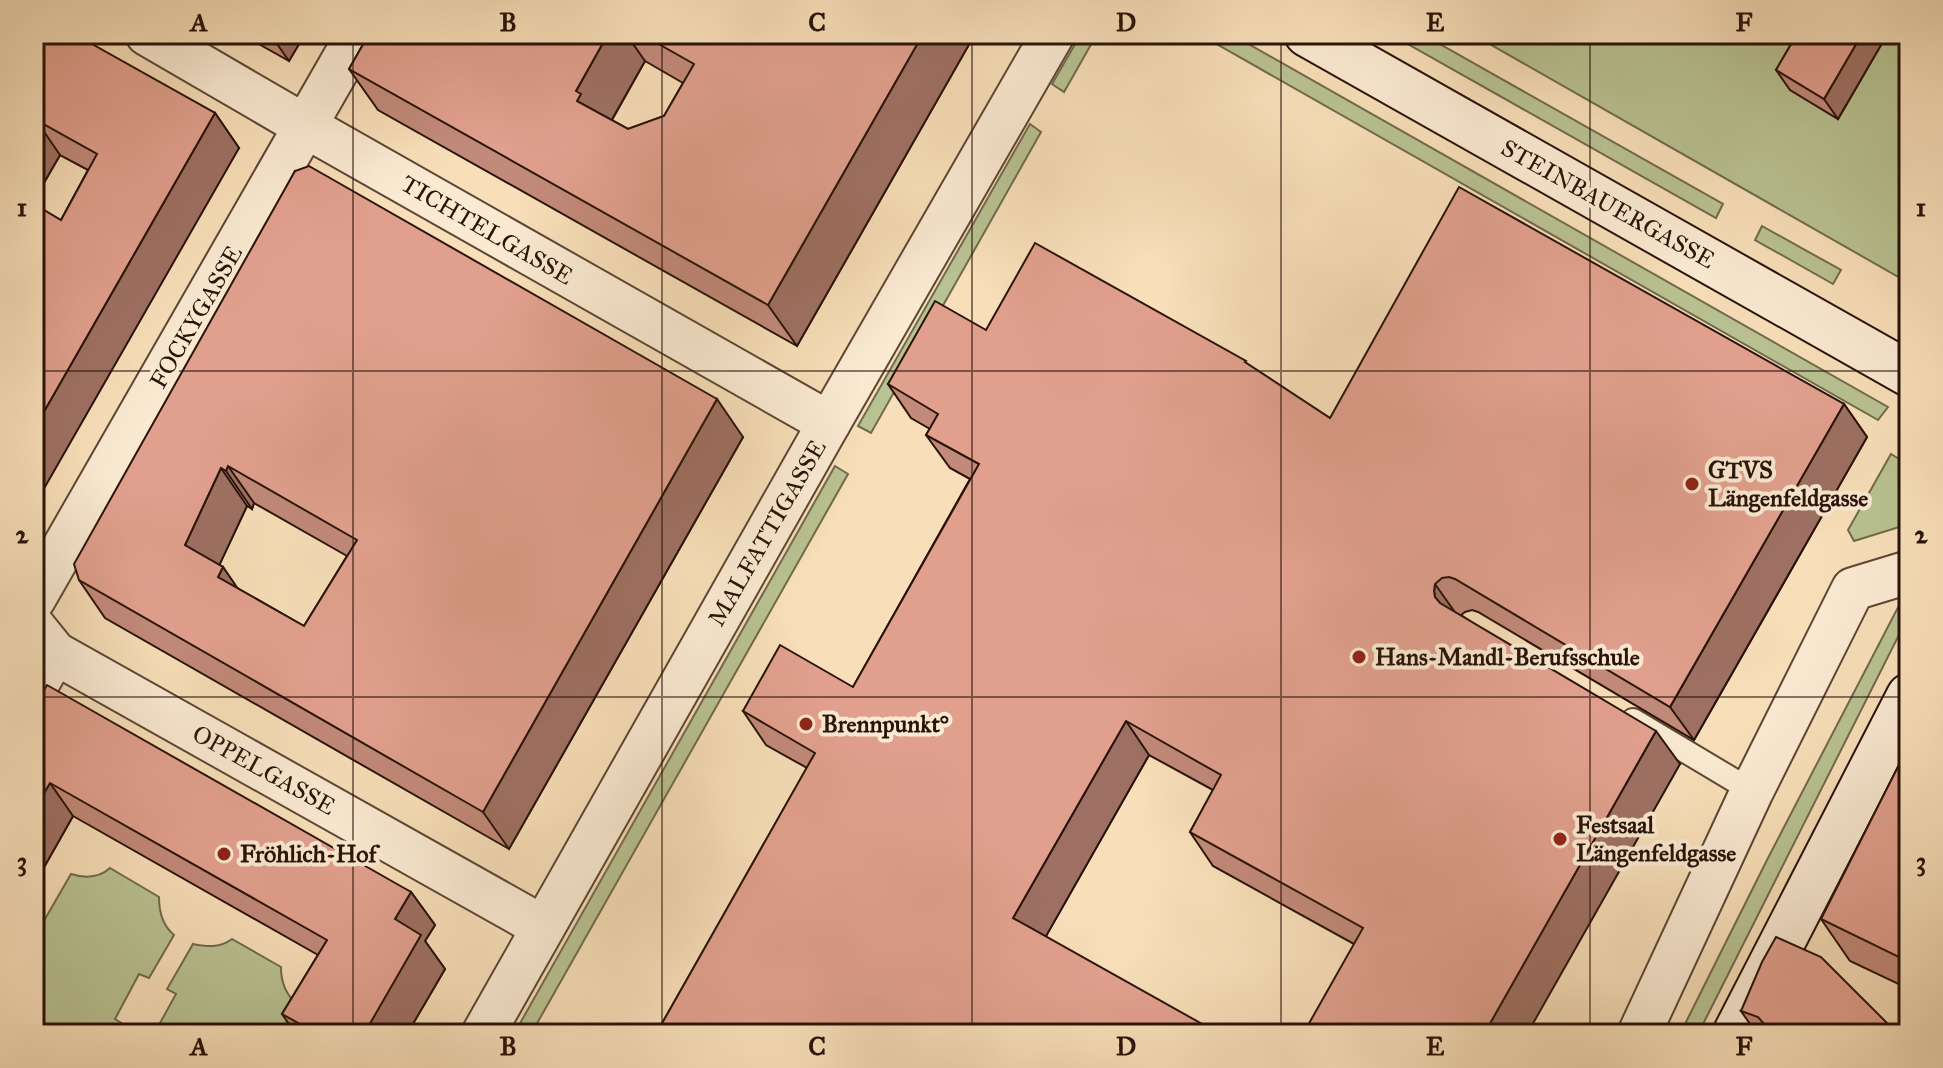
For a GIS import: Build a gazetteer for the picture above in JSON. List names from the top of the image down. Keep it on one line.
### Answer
{"streets":{"street":["STEINBAUERGASSE","TICHTELGASSE","FOCKYGASSE","MALFATTIGASSE","OPPELGASSE"]},"crossings":[["TICHTELGASSE","FOCKYGASSE"],["TICHTELGASSE","MALFATTIGASSE"],["MALFATTIGASSE","OPPELGASSE"]],"places":["GTVS Längenfeldgasse","Hans-Mandl-Berufsschule","Brennpunkt°","Festsaal Längenfeldgasse","Fröhlich-Hof"],"grid":{"columns":["A","B","C","D","E","F"],"rows":["1","2","3"]}}
